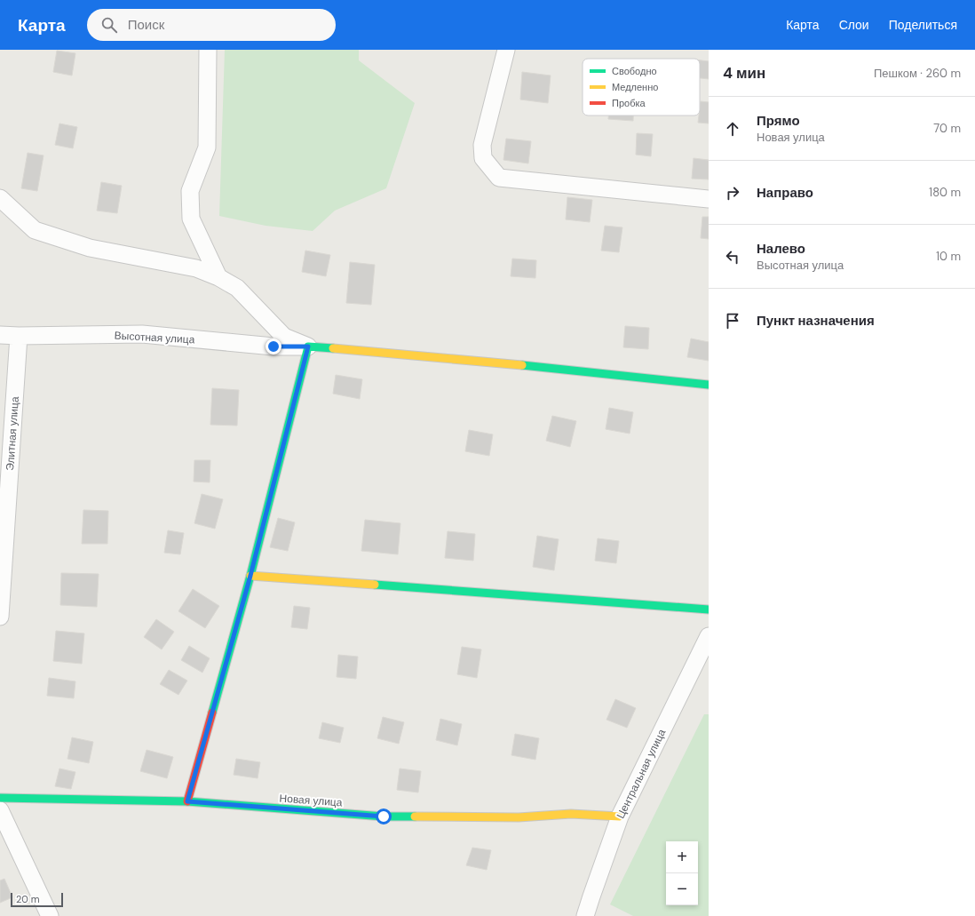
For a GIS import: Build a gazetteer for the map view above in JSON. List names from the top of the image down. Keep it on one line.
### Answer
{"streets":{"street":["Высотная улица","Элитная улица","Центральная улица","Новая улица"]},"crossings":[["Высотная улица","Элитная улица"],["Центральная улица","Новая улица"]],"legend":["Свободно","Медленно","Пробка"],"scale_bar":"20 m","page":{"header":"Карта","search":"Поиск","nav":["Карта","Слои","Поделиться"],"heading":["4 мин","Пешком · 260 m"],"list":[["Прямо","Новая улица","70 m"],["Направо","180 m"],["Налево","Высотная улица","10 m"],"Пункт назначения"],"map_buttons":["+","−"],"scale":"20 m"}}
